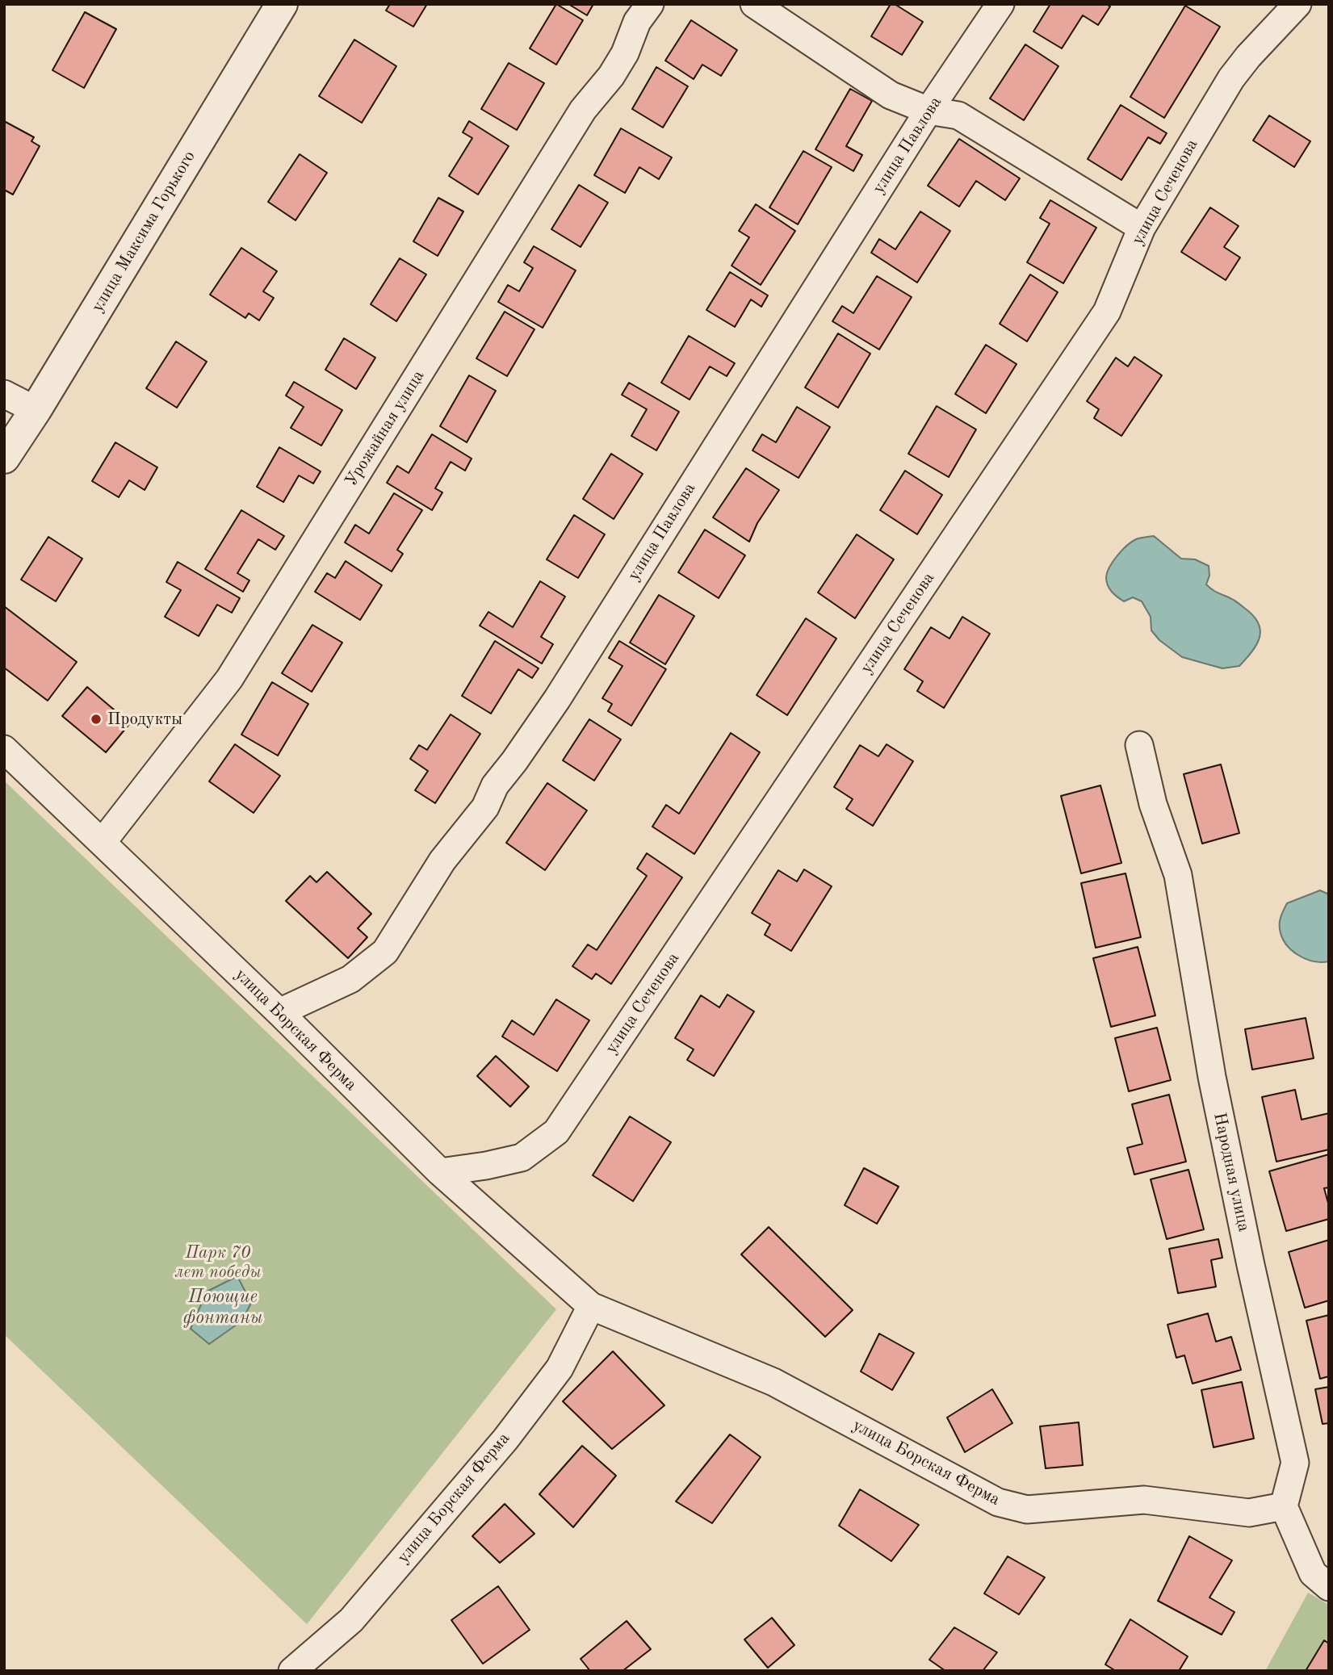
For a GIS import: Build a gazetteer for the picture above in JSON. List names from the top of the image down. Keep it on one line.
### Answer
{"streets":{"street":["улица Павлова","улица Сеченова","улица Максима Горького","Урожайная улица","улица Борская Ферма","Народная улица"]},"crossings":[["улица Павлова","улица Борская Ферма"],["улица Сеченова","улица Борская Ферма"],["Урожайная улица","улица Борская Ферма"],["улица Борская Ферма","Народная улица"]],"water":["Поющие фонтаны"],"parks":["Парк 70 лет победы"],"places":["Продукты"]}
